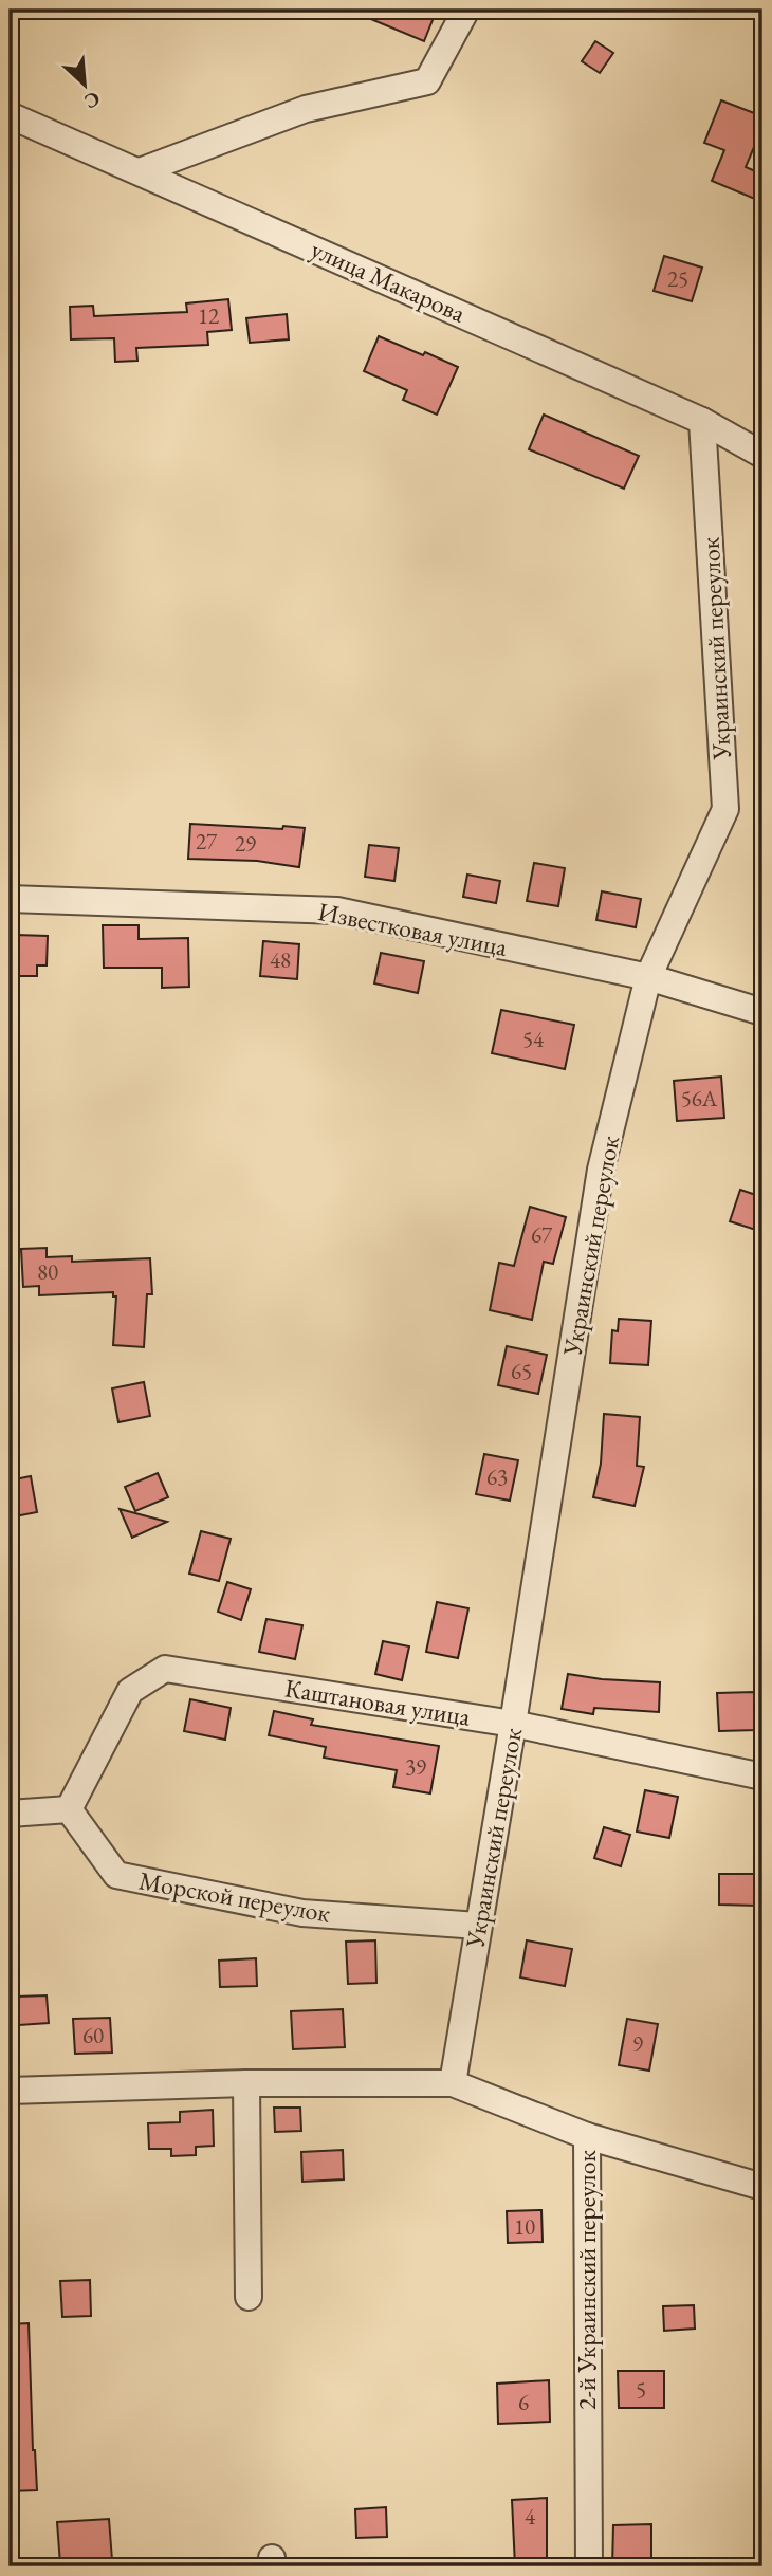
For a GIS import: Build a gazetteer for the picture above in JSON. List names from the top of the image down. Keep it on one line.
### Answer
{"streets":{"street":["улица Макарова","Украинский переулок","Известковая улица","Каштановая улица","Морской переулок","2-й Украинский переулок"]},"crossings":[["улица Макарова","Украинский переулок"],["Украинский переулок","Известковая улица"],["Украинский переулок","Каштановая улица"],["Украинский переулок","Морской переулок"],["Украинский переулок","2-й Украинский переулок"],["Каштановая улица","Морской переулок"]],"house_numbers":["25","12","27","29","48","54","56А","67","80","65","63","39","60","9","10","5","6","4"],"north":"bottom right"}
